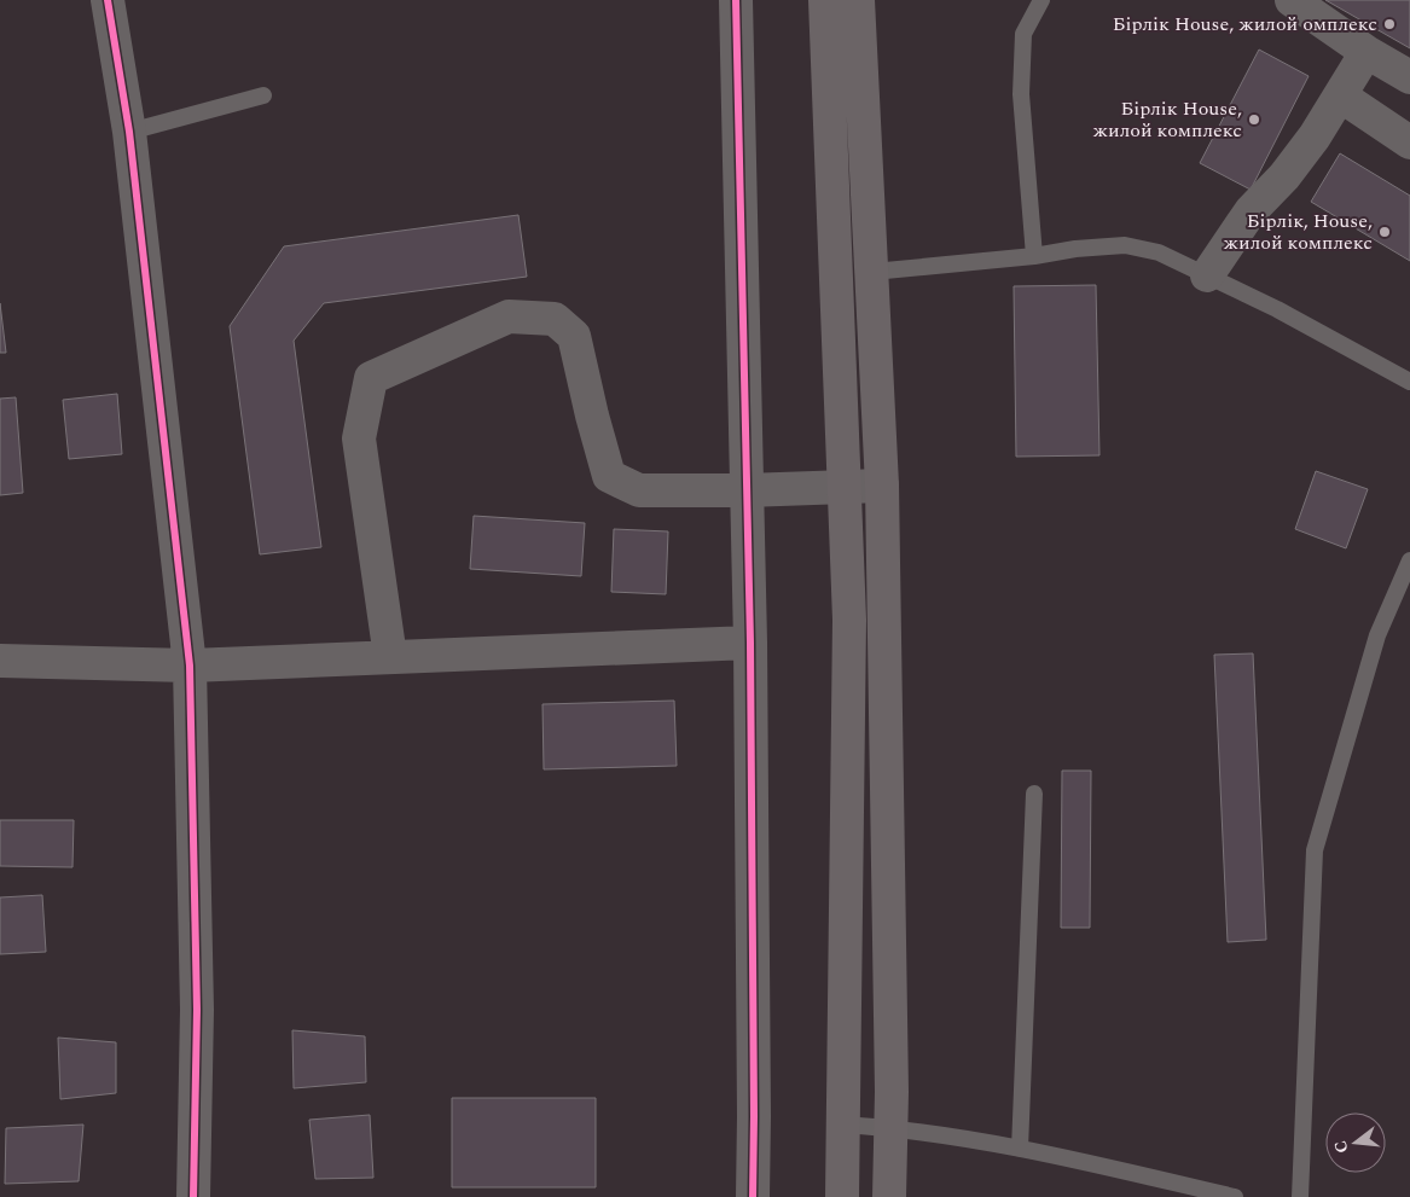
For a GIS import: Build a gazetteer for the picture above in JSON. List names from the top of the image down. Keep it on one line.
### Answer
{"places":["Бірлік House, жилой омплекс","Бірлік House, жилой комплекс","Бірлік, House, жилой комплекс"],"north":"left"}
